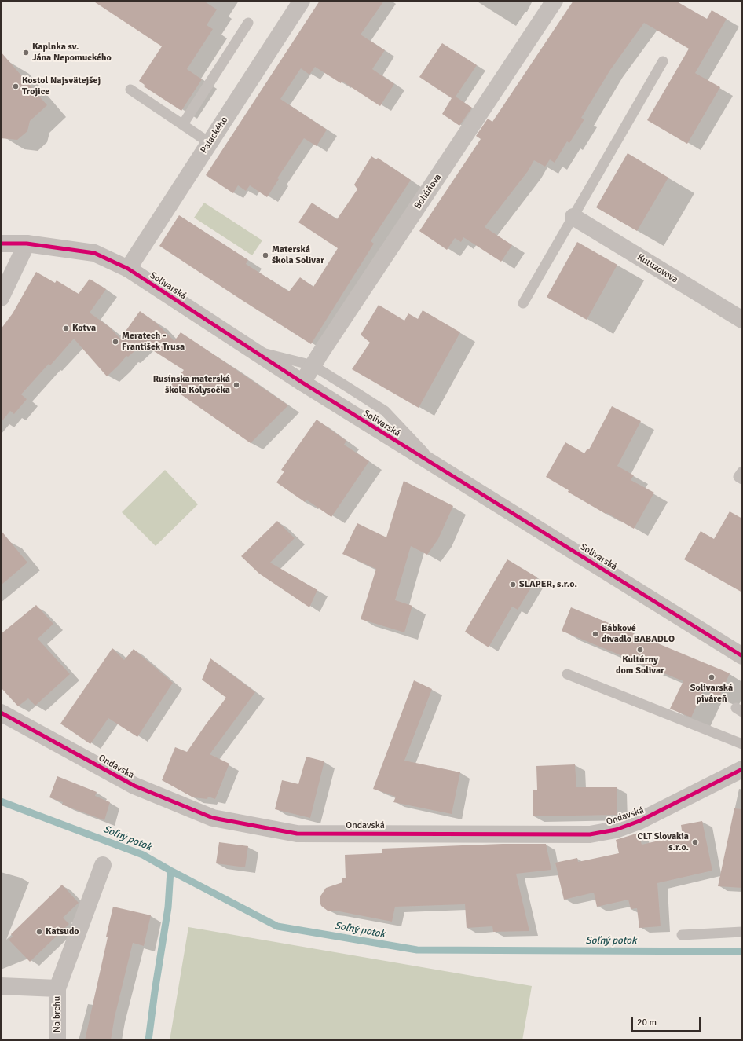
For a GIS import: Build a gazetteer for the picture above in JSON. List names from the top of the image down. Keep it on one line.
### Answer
{"streets":{"street":["Palackého","Bohúňova","Kutuzovova","Solivarská","Ondavská","Na brehu"]},"crossings":[["Palackého","Solivarská"],["Bohúňova","Solivarská"]],"water":["Soľný potok"],"places":["Kaplnka sv. Jána Nepomuckého","Kostol Najsvätejšej Trojice","Materská škola Solivar","Kotva","Meratech - František Trusa","Rusínska materská škola Kolysočka","SLAPER, s.r.o.","Bábkové divadlo BABADLO","Kultúrny dom Solivar","Solivarská piváreň","CLT Slovakia s.r.o.","Katsudo"],"scale_bar":"20 m"}
